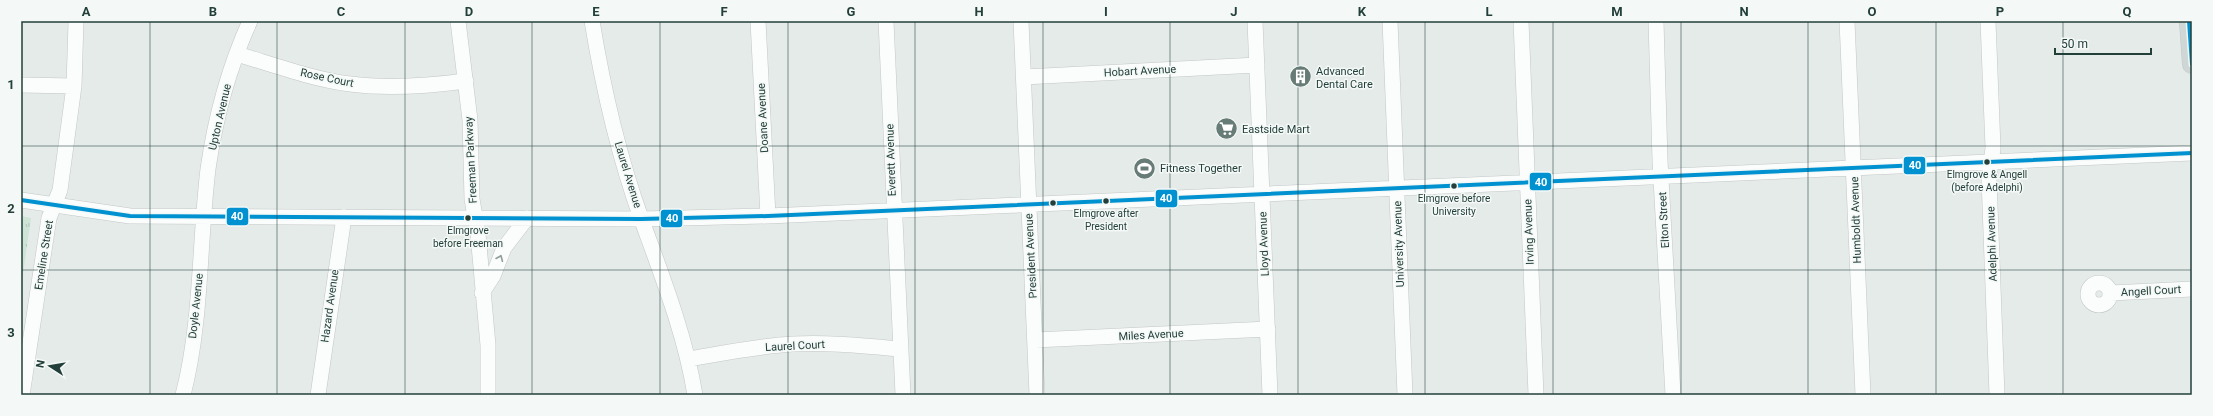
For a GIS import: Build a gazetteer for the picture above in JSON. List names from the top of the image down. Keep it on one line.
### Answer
{"streets":{"street":["Hobart Avenue","Rose Court","Upton Avenue","Doane Avenue","Freeman Parkway","Everett Avenue","Laurel Avenue","Elton Street","Humboldt Avenue","Irving Avenue","Lloyd Avenue","University Avenue","Adelphi Avenue","Emeline Street","President Avenue","Angell Court","Doyle Avenue","Hazard Avenue","Miles Avenue","Laurel Court"]},"crossings":[["Hobart Avenue","Lloyd Avenue"],["Hobart Avenue","President Avenue"],["Rose Court","Upton Avenue"],["Rose Court","Freeman Parkway"],["Upton Avenue","Doyle Avenue"],["Everett Avenue","Laurel Court"],["Laurel Avenue","Laurel Court"],["Lloyd Avenue","Miles Avenue"],["President Avenue","Miles Avenue"]],"places":{"building":["Advanced Dental Care"],"supermarket":["Eastside Mart"],"other":["Elmgrove & Angell (before Adelphi)","Elmgrove before University","Elmgrove after President","Elmgrove before Freeman"],"sports":["Fitness Together"]},"lines":["transit line 40"],"scale_bar":"50 m","north":"left","grid":{"columns":["A","B","C","D","E","F","G","H","I","J","K","L","M","N","O","P","Q"],"rows":["1","2","3"]}}
